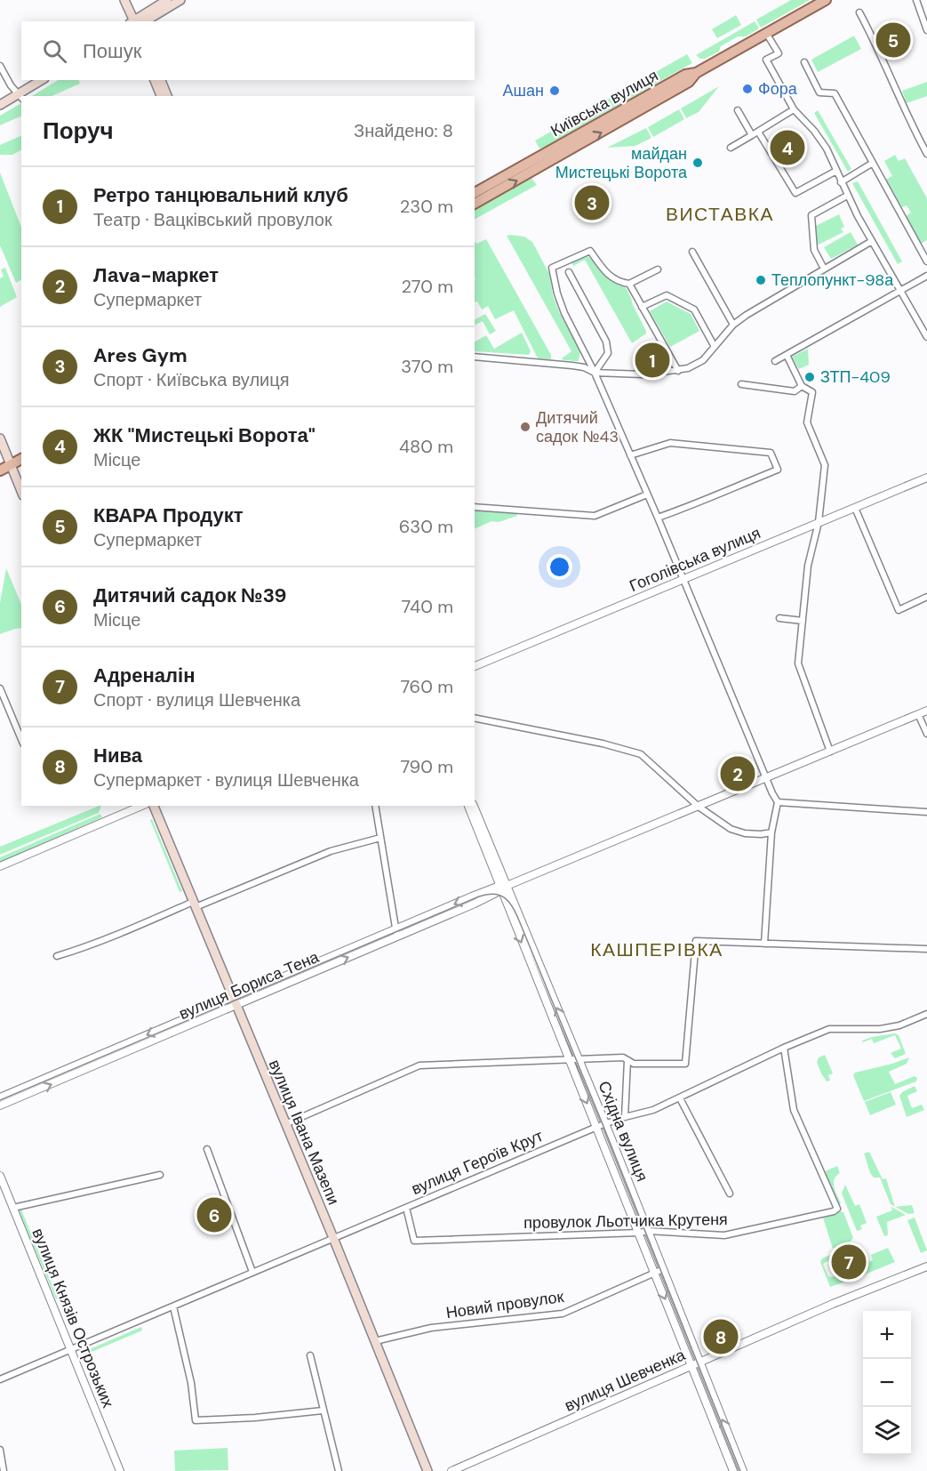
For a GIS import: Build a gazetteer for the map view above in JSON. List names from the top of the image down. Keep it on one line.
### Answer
{"streets":{"main road":["Київська вулиця","вулиця Івана Мазепи"],"street":["Гоголівська вулиця","вулиця Бориса Тена","Східна вулиця","вулиця Героїв Крут","провулок Льотчика Крутеня","Новий провулок","вулиця Князів Острозьких","вулиця Шевченка"]},"crossings":[["вулиця Бориса Тена","Східна вулиця"],["вулиця Бориса Тена","вулиця Івана Мазепи"],["Східна вулиця","вулиця Героїв Крут"],["Східна вулиця","провулок Льотчика Крутеня"],["Східна вулиця","Новий провулок"],["Східна вулиця","вулиця Шевченка"],["вулиця Івана Мазепи","вулиця Героїв Крут"],["вулиця Івана Мазепи","Новий провулок"],["вулиця Героїв Крут","провулок Льотчика Крутеня"],["вулиця Героїв Крут","вулиця Князів Острозьких"]],"districts":["ВИСТАВКА","КАШПЕРІВКА"],"places":["Фора","Ашан","майдан Мистецькі Ворота","Теплопункт-98а","ЗТП-409","Дитячий садок №43"],"page":{"pins":["5","4","3","1","2","6","7","8"],"search":"Пошук","heading":["Поруч","Знайдено: 8"],"list":[{"mark":"1","name":"Ретро танцювальний клуб","note":"Театр · Вацківський провулок","value":"230 m"},{"mark":"2","name":"Лаva-маркет","note":"Супермаркет","value":"270 m"},{"mark":"3","name":"Ares Gym","note":"Спорт · Київська вулиця","value":"370 m"},{"mark":"4","name":"ЖК \"Мистецькі Ворота\"","note":"Місце","value":"480 m"},{"mark":"5","name":"КВАРА Продукт","note":"Супермаркет","value":"630 m"},{"mark":"6","name":"Дитячий садок №39","note":"Місце","value":"740 m"},{"mark":"7","name":"Адреналін","note":"Спорт · вулиця Шевченка","value":"760 m"},{"mark":"8","name":"Нива","note":"Супермаркет · вулиця Шевченка","value":"790 m"}],"map_buttons":["+","−"]}}
